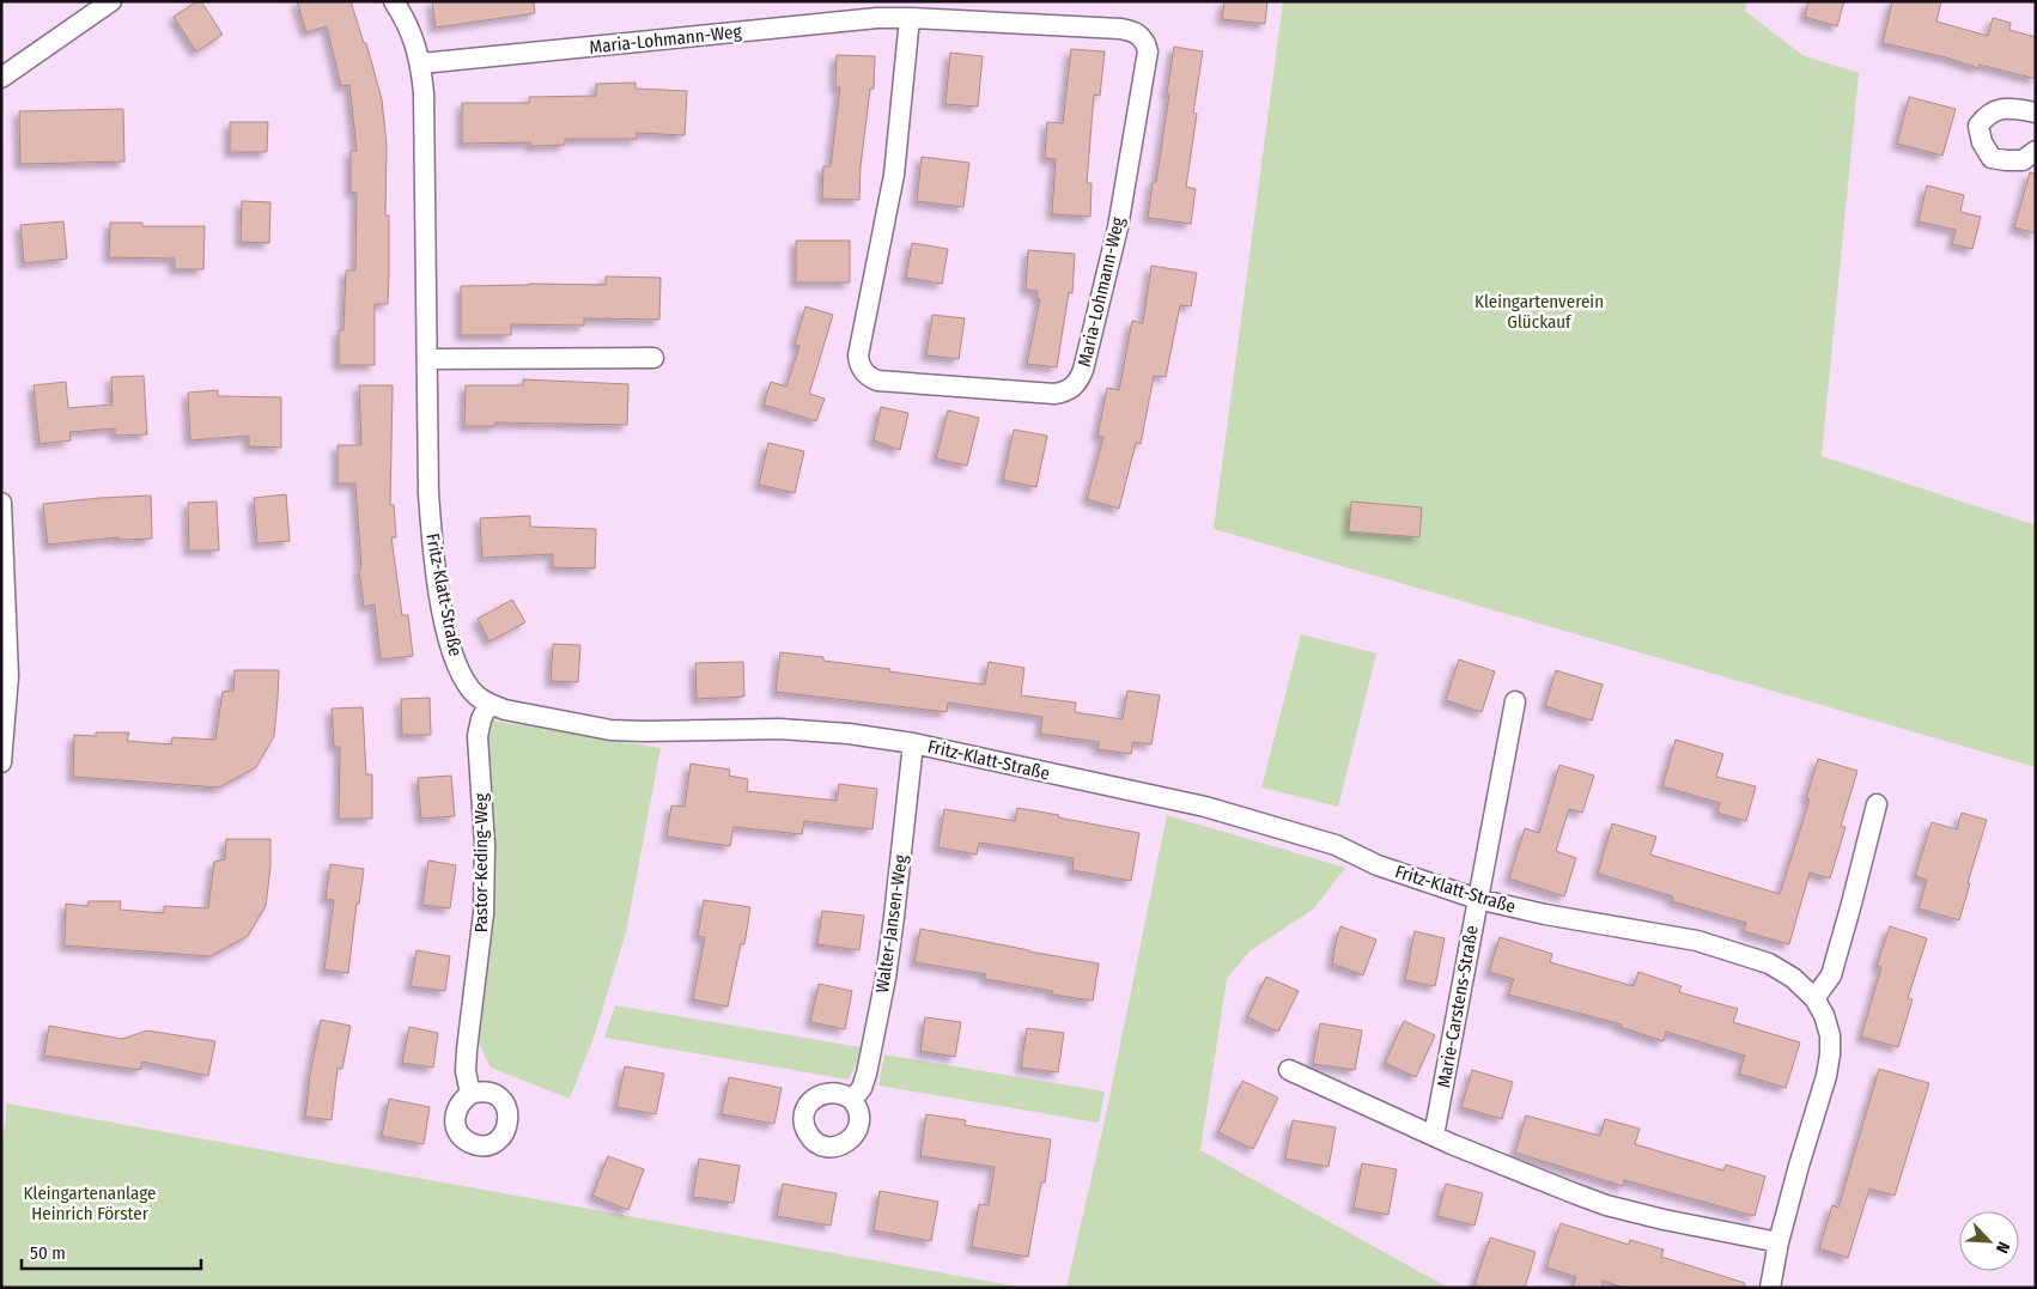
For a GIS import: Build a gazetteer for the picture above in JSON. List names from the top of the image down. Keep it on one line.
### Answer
{"streets":{"street":["Maria-Lohmann-Weg","Fritz-Klatt-Straße","Pastor-Keding-Weg","Walter-Jansen-Weg","Marie-Carstens-Straße"]},"crossings":[["Maria-Lohmann-Weg","Fritz-Klatt-Straße"],["Fritz-Klatt-Straße","Pastor-Keding-Weg"],["Fritz-Klatt-Straße","Walter-Jansen-Weg"],["Fritz-Klatt-Straße","Marie-Carstens-Straße"]],"parks":["Kleingartenverein Glückauf","Kleingartenanlage Heinrich Förster"],"scale_bar":"50 m","north":"bottom right"}
